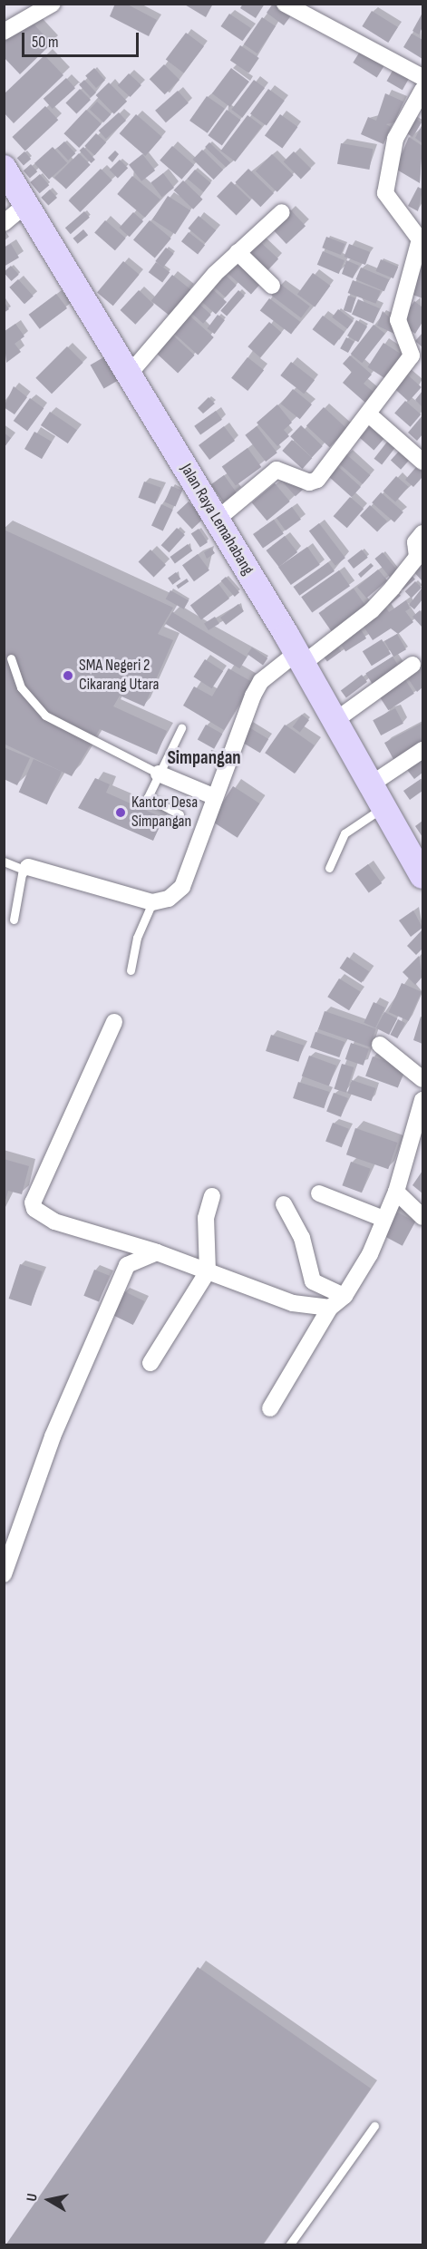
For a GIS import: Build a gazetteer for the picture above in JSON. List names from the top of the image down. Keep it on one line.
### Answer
{"streets":{"main road":["Jalan Raya Lemahabang"]},"districts":["Simpangan"],"places":["SMA Negeri 2 Cikarang Utara","Kantor Desa Simpangan"],"scale_bar":"50 m","north":"left"}
